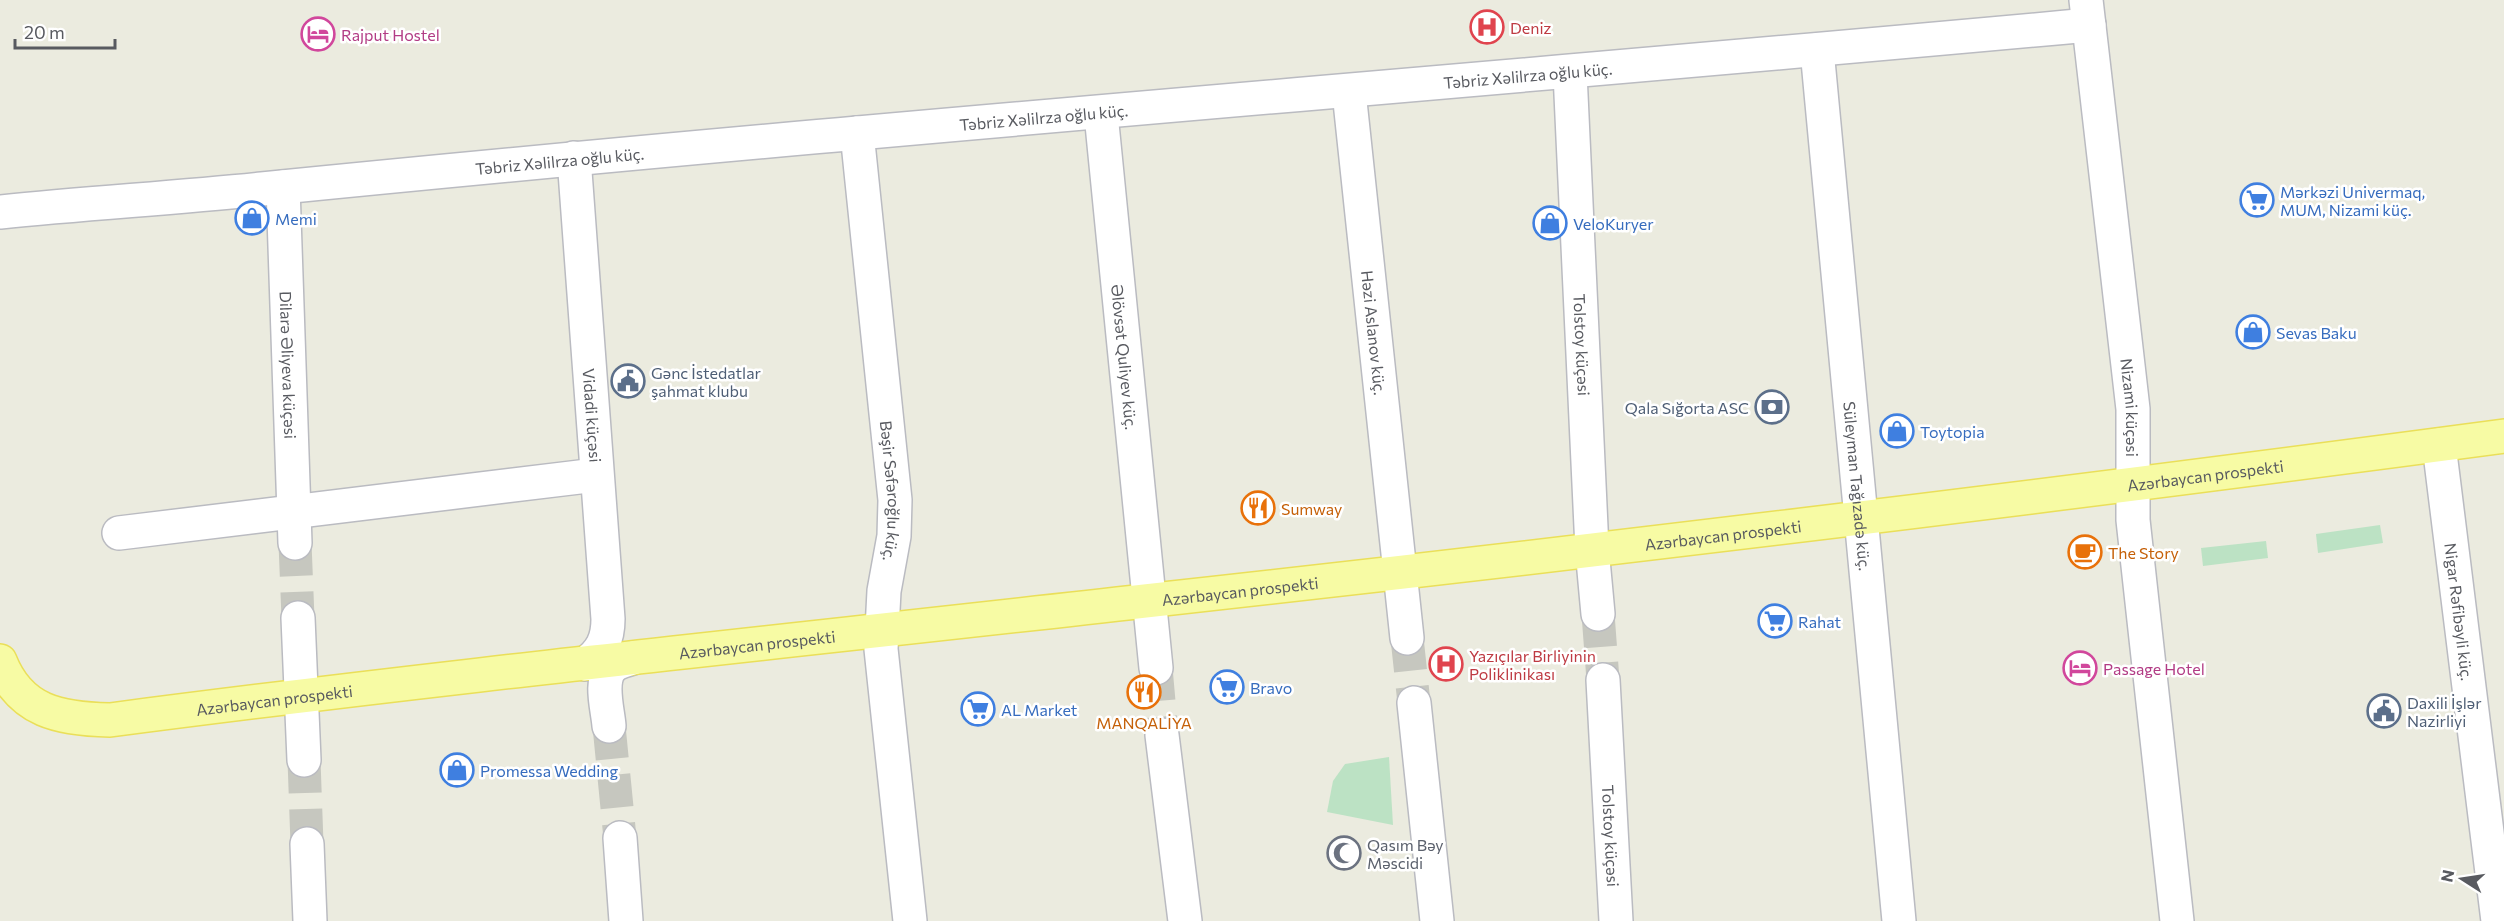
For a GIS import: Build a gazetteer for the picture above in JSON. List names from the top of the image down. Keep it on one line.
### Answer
{"streets":{"main road":["Azərbaycan prospekti"],"street":["Təbriz Xəlilrza oğlu küç.","Həzi Aslanov küç.","Tolstoy küçəsi","Əlövsət Quliyev küç.","Dilarə Əliyeva küçəsi","Nizami küçəsi","Vidadi küçəsi","Süleyman Tağızadə küç.","Bəşir Səfəroğlu küç.","Nigar Rəfibəyli küç."]},"crossings":[["Təbriz Xəlilrza oğlu küç.","Həzi Aslanov küç."],["Təbriz Xəlilrza oğlu küç.","Tolstoy küçəsi"],["Təbriz Xəlilrza oğlu küç.","Əlövsət Quliyev küç."],["Təbriz Xəlilrza oğlu küç.","Dilarə Əliyeva küçəsi"],["Təbriz Xəlilrza oğlu küç.","Nizami küçəsi"],["Təbriz Xəlilrza oğlu küç.","Vidadi küçəsi"],["Təbriz Xəlilrza oğlu küç.","Süleyman Tağızadə küç."],["Təbriz Xəlilrza oğlu küç.","Bəşir Səfəroğlu küç."],["Həzi Aslanov küç.","Azərbaycan prospekti"],["Tolstoy küçəsi","Azərbaycan prospekti"],["Əlövsət Quliyev küç.","Azərbaycan prospekti"],["Nizami küçəsi","Azərbaycan prospekti"],["Vidadi küçəsi","Azərbaycan prospekti"],["Azərbaycan prospekti","Süleyman Tağızadə küç."],["Azərbaycan prospekti","Bəşir Səfəroğlu küç."],["Azərbaycan prospekti","Nigar Rəfibəyli küç."]],"places":{"hospital":["Deniz","Yazıçılar Birliyinin Poliklinikası"],"hotel":["Rajput Hostel","Passage Hotel"],"supermarket":["Mərkəzi Univermaq, MUM, Nizami küç.","Rahat","Bravo","AL Market"],"shop":["Memi","VeloKuryer","Sevas Baku","Toytopia","Promessa Wedding"],"public building":["Gənc İstedatlar şahmat klubu","Daxili İşlər Nazirliyi"],"bank":["Qala Sığorta ASC"],"restaurant":["Sumway","MANQALİYA"],"cafe":["The Story"],"mosque":["Qasım Bəy Məscidi"]},"scale_bar":"20 m","north":"left"}
